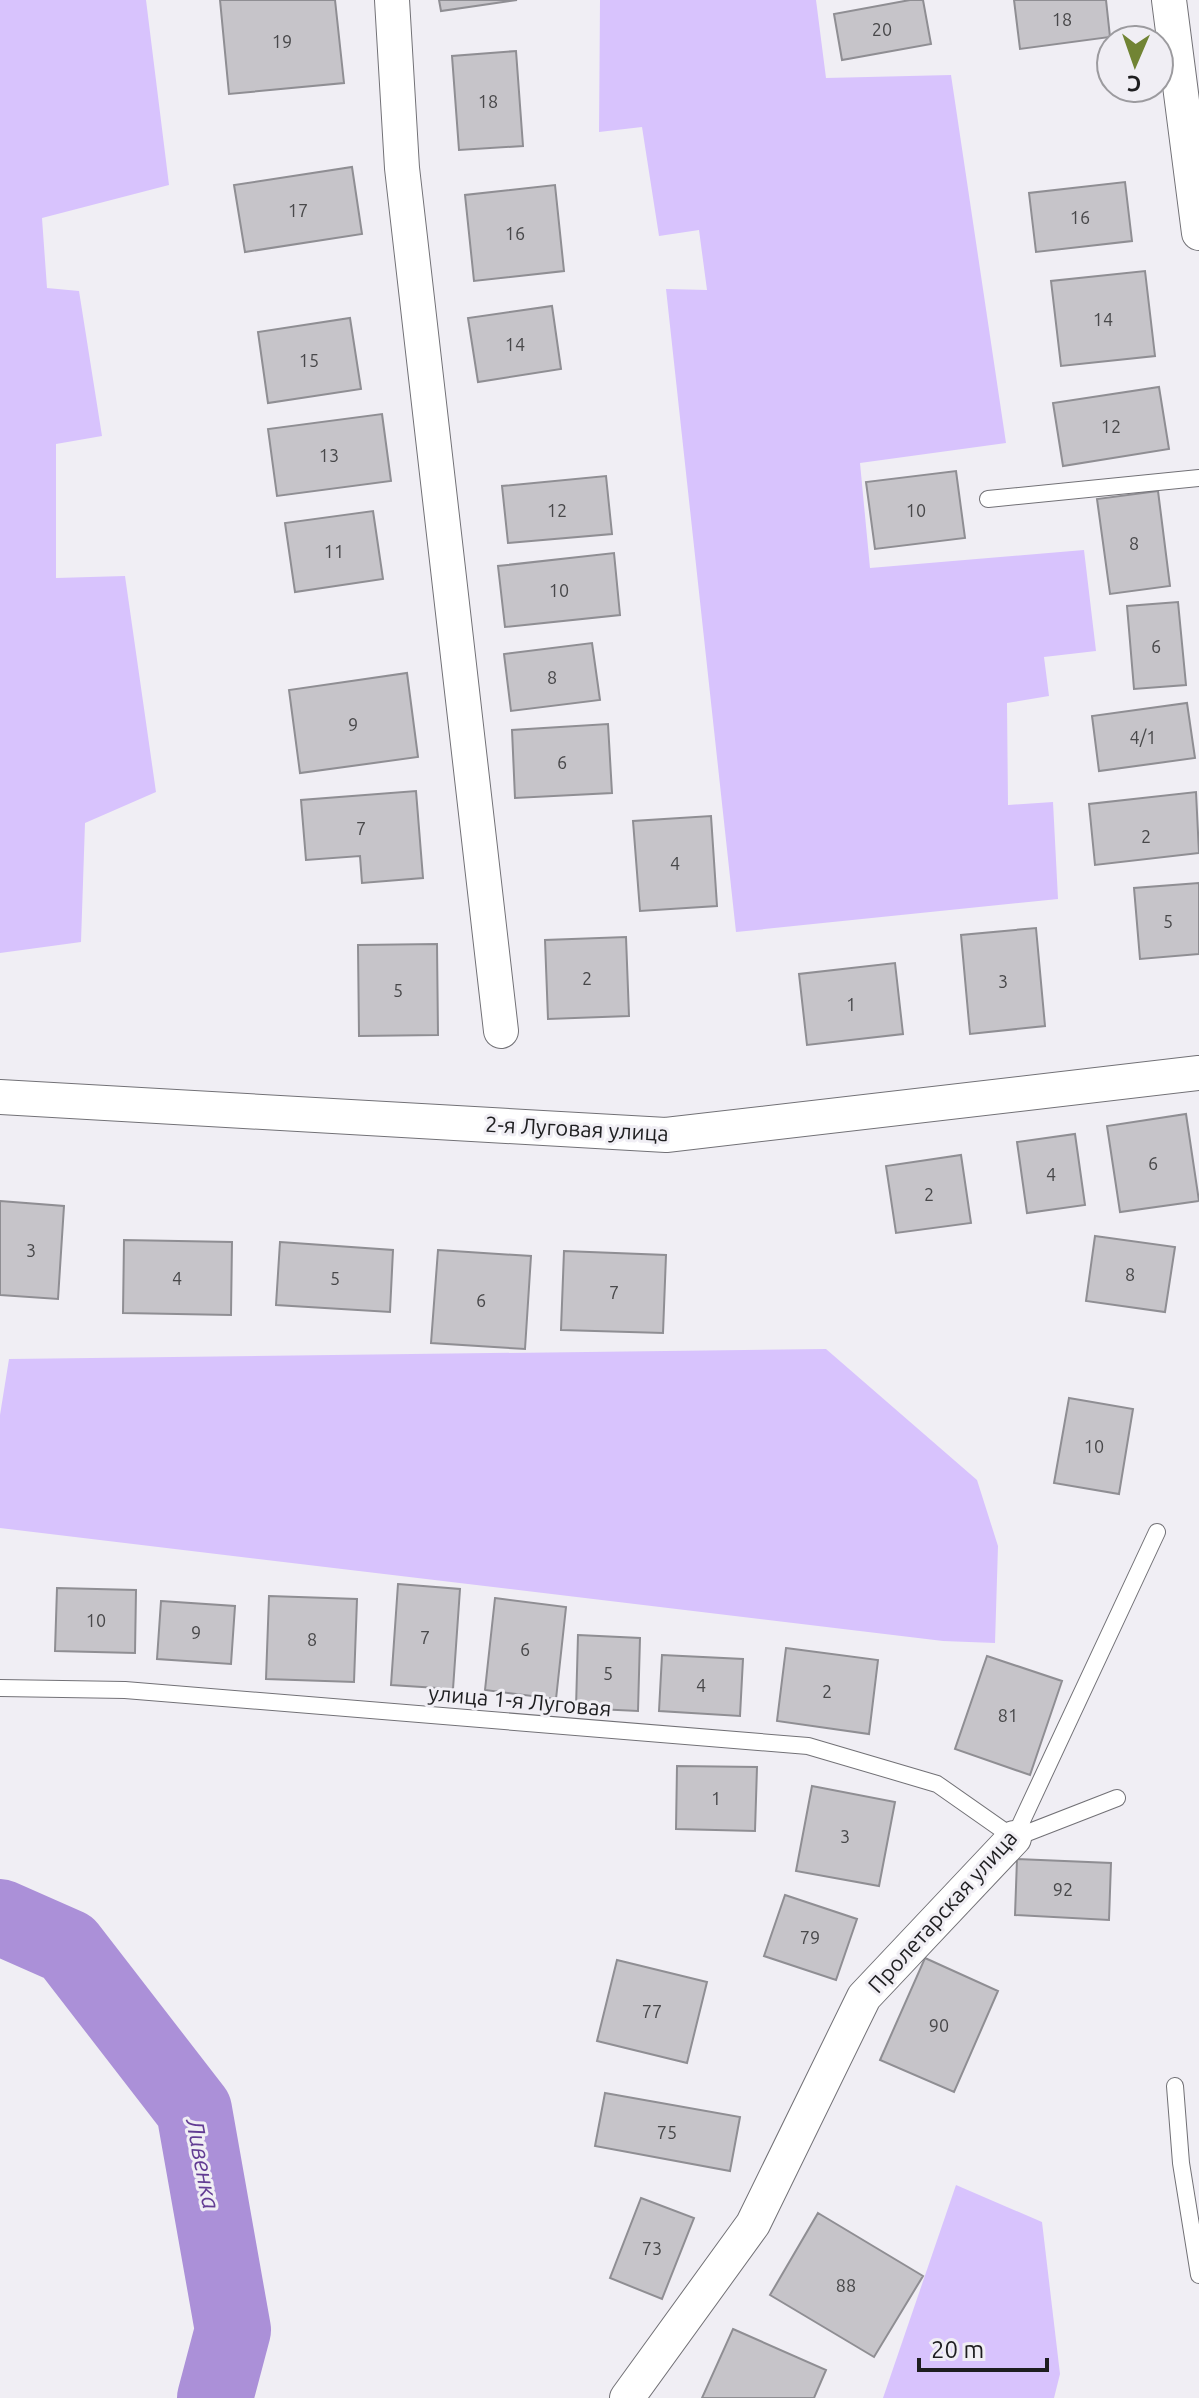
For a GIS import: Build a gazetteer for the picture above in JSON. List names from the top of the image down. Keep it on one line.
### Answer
{"streets":{"street":["2-я Луговая улица","Пролетарская улица"],"lane":["улица 1-я Луговая"]},"crossings":[["улица 1-я Луговая","Пролетарская улица"]],"water":["Ливенка"],"house_numbers":["18","20","19","18","17","16","16","14","14","15","12","13","12","10","8","11","10","6","8","9","4/1","6","7","2","4","5","2","3","5","1","6","4","2","3","8","4","5","7","6","10","10","9","7","8","6","5","4","2","81","1","3","92","79","77","90","75","73","88"],"scale_bar":"20 m","north":"bottom"}
